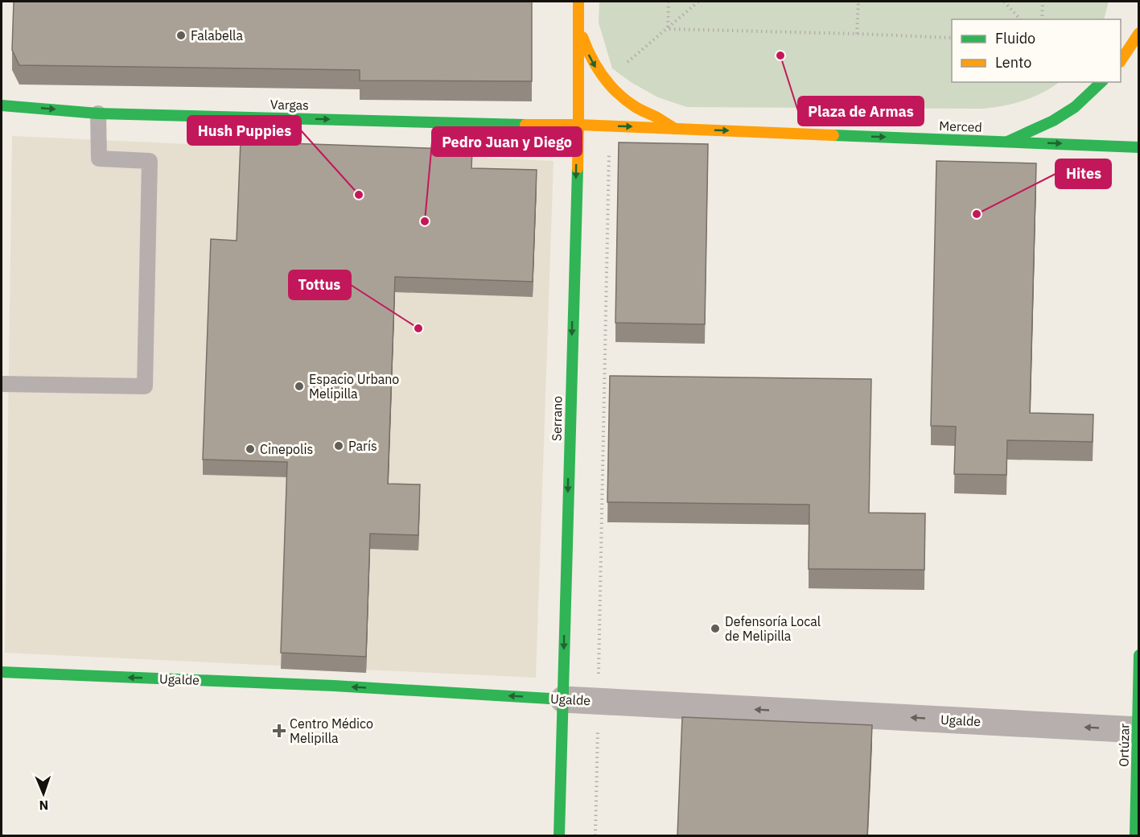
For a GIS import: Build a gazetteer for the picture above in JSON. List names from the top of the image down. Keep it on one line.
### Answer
{"streets":{"main road":["Vargas","Merced","Serrano","Ugalde","Ortúzar"]},"crossings":[["Vargas","Merced"],["Vargas","Serrano"],["Merced","Serrano"],["Serrano","Ugalde"],["Ugalde","Ortúzar"]],"one_way":["Vargas","Merced","Serrano","Ugalde"],"places":{"other":["Falabella","Plaza de Armas","Hush Puppies","Hites","Pedro Juan y Diego","Tottus","Espacio Urbano Melipilla","París","Cinepolis","Defensoría Local de Melipilla"],"health":["Centro Médico Melipilla"]},"legend":["Fluido","Lento"],"north":"bottom"}
